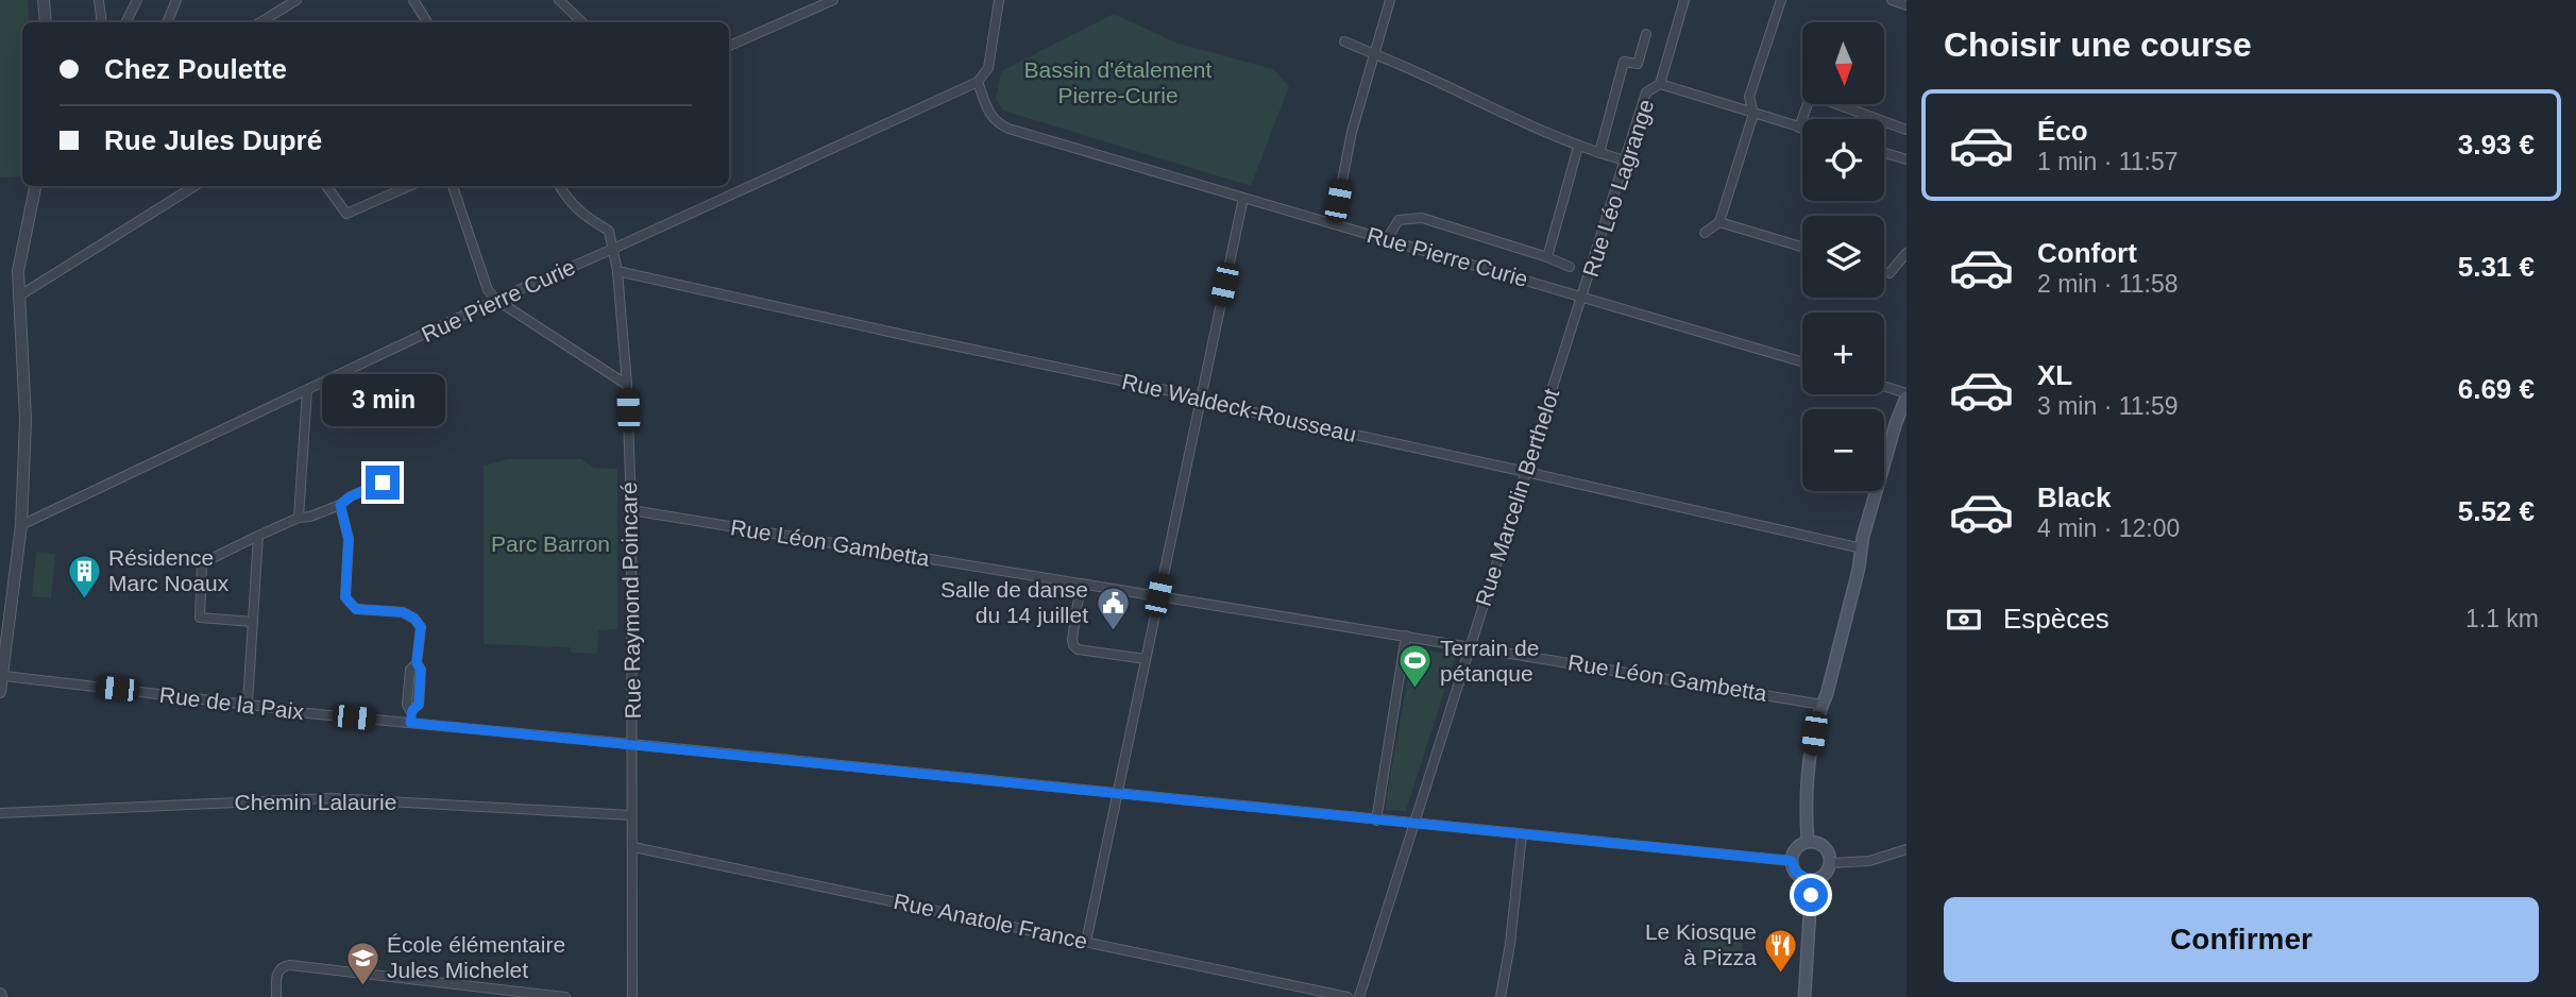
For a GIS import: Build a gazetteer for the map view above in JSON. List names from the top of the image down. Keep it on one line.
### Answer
{"streets":{"street":["Rue Léo Lagrange","Rue Pierre Curie","Rue Waldeck-Rousseau","Rue Marcelin Berthelot","Rue Léon Gambetta","Rue Raymond Poincaré","Rue de la Paix","Chemin Lalaurie","Rue Anatole France"]},"crossings":[["Rue Léo Lagrange","Rue Pierre Curie"],["Rue Léo Lagrange","Rue Marcelin Berthelot"],["Rue Pierre Curie","Rue Marcelin Berthelot"],["Rue Pierre Curie","Rue Raymond Poincaré"],["Rue Waldeck-Rousseau","Rue Marcelin Berthelot"],["Rue Waldeck-Rousseau","Rue Raymond Poincaré"],["Rue Marcelin Berthelot","Rue Léon Gambetta"],["Rue Marcelin Berthelot","Rue de la Paix"],["Rue Léon Gambetta","Rue Raymond Poincaré"],["Rue Raymond Poincaré","Rue de la Paix"],["Rue Raymond Poincaré","Chemin Lalaurie"],["Rue Raymond Poincaré","Rue Anatole France"]],"parks":["Bassin d'étalement Pierre-Curie","Parc Barron"],"places":{"building":["Résidence Marc Noaux"],"public building":["Salle de danse du 14 juillet"],"sports":["Terrain de pétanque"],"restaurant":["Le Kiosque à Pizza"],"school or university":["École élémentaire Jules Michelet"]},"north":"bottom","page":{"heading":"Choisir une course","map_buttons":["+","−"],"banner":["Chez Poulette","Rue Jules Dupré"],"list":[{"name":"Éco","note":"1 min · 11:57","value":"3.93 €"},{"name":"Confort","note":"2 min · 11:58","value":"5.31 €"},{"name":"XL","note":"3 min · 11:59","value":"6.69 €"},{"name":"Black","note":"4 min · 12:00","value":"5.52 €"}],"bubble":"3 min","pay":["Espèces","1.1 km"],"buttons":"Confirmer"}}
